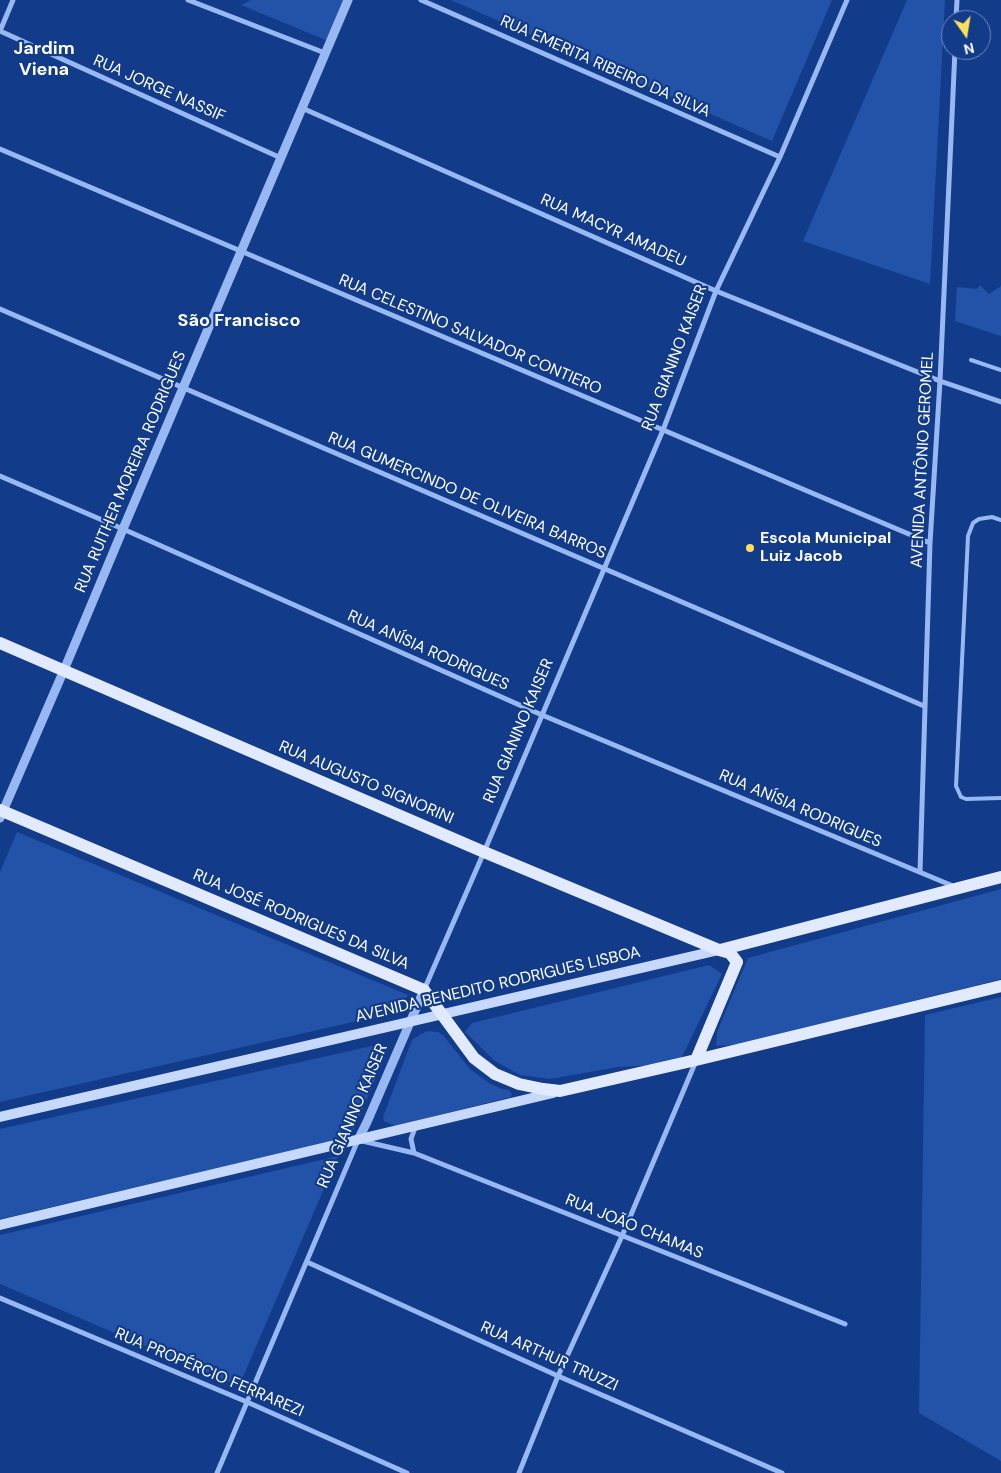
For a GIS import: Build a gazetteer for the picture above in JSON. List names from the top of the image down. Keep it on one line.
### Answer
{"streets":{"main road":["RUA AUGUSTO SIGNORINI","RUA JOSÉ RODRIGUES DA SILVA","AVENIDA BENEDITO RODRIGUES LISBOA"],"street":["RUA EMERITA RIBEIRO DA SILVA","RUA JORGE NASSIF","RUA MACYR AMADEU","RUA CELESTINO SALVADOR CONTIERO","RUA GIANINO KAISER","AVENIDA ANTÔNIO GEROMEL","RUA RUITHER MOREIRA RODRIGUES","RUA GUMERCINDO DE OLIVEIRA BARROS","RUA ANÍSIA RODRIGUES","RUA JOÃO CHAMAS","RUA ARTHUR TRUZZI","RUA PROPÉRCIO FERRAREZI"]},"crossings":[["RUA EMERITA RIBEIRO DA SILVA","RUA GIANINO KAISER"],["RUA JORGE NASSIF","RUA RUITHER MOREIRA RODRIGUES"],["RUA MACYR AMADEU","RUA GIANINO KAISER"],["RUA MACYR AMADEU","AVENIDA ANTÔNIO GEROMEL"],["RUA MACYR AMADEU","RUA RUITHER MOREIRA RODRIGUES"],["RUA CELESTINO SALVADOR CONTIERO","RUA GIANINO KAISER"],["RUA CELESTINO SALVADOR CONTIERO","AVENIDA ANTÔNIO GEROMEL"],["RUA CELESTINO SALVADOR CONTIERO","RUA RUITHER MOREIRA RODRIGUES"],["RUA GIANINO KAISER","RUA GUMERCINDO DE OLIVEIRA BARROS"],["RUA GIANINO KAISER","RUA ANÍSIA RODRIGUES"],["RUA GIANINO KAISER","RUA AUGUSTO SIGNORINI"],["RUA GIANINO KAISER","RUA JOSÉ RODRIGUES DA SILVA"],["RUA GIANINO KAISER","AVENIDA BENEDITO RODRIGUES LISBOA"],["RUA GIANINO KAISER","RUA JOÃO CHAMAS"],["RUA GIANINO KAISER","RUA ARTHUR TRUZZI"],["RUA GIANINO KAISER","RUA PROPÉRCIO FERRAREZI"],["AVENIDA ANTÔNIO GEROMEL","RUA GUMERCINDO DE OLIVEIRA BARROS"],["AVENIDA ANTÔNIO GEROMEL","RUA ANÍSIA RODRIGUES"],["RUA RUITHER MOREIRA RODRIGUES","RUA GUMERCINDO DE OLIVEIRA BARROS"],["RUA RUITHER MOREIRA RODRIGUES","RUA ANÍSIA RODRIGUES"],["RUA RUITHER MOREIRA RODRIGUES","RUA AUGUSTO SIGNORINI"],["RUA RUITHER MOREIRA RODRIGUES","RUA JOSÉ RODRIGUES DA SILVA"],["RUA ANÍSIA RODRIGUES","AVENIDA BENEDITO RODRIGUES LISBOA"],["RUA AUGUSTO SIGNORINI","AVENIDA BENEDITO RODRIGUES LISBOA"]],"districts":["Jardim Viena","São Francisco"],"places":["Escola Municipal Luiz Jacob"],"north":"bottom"}
